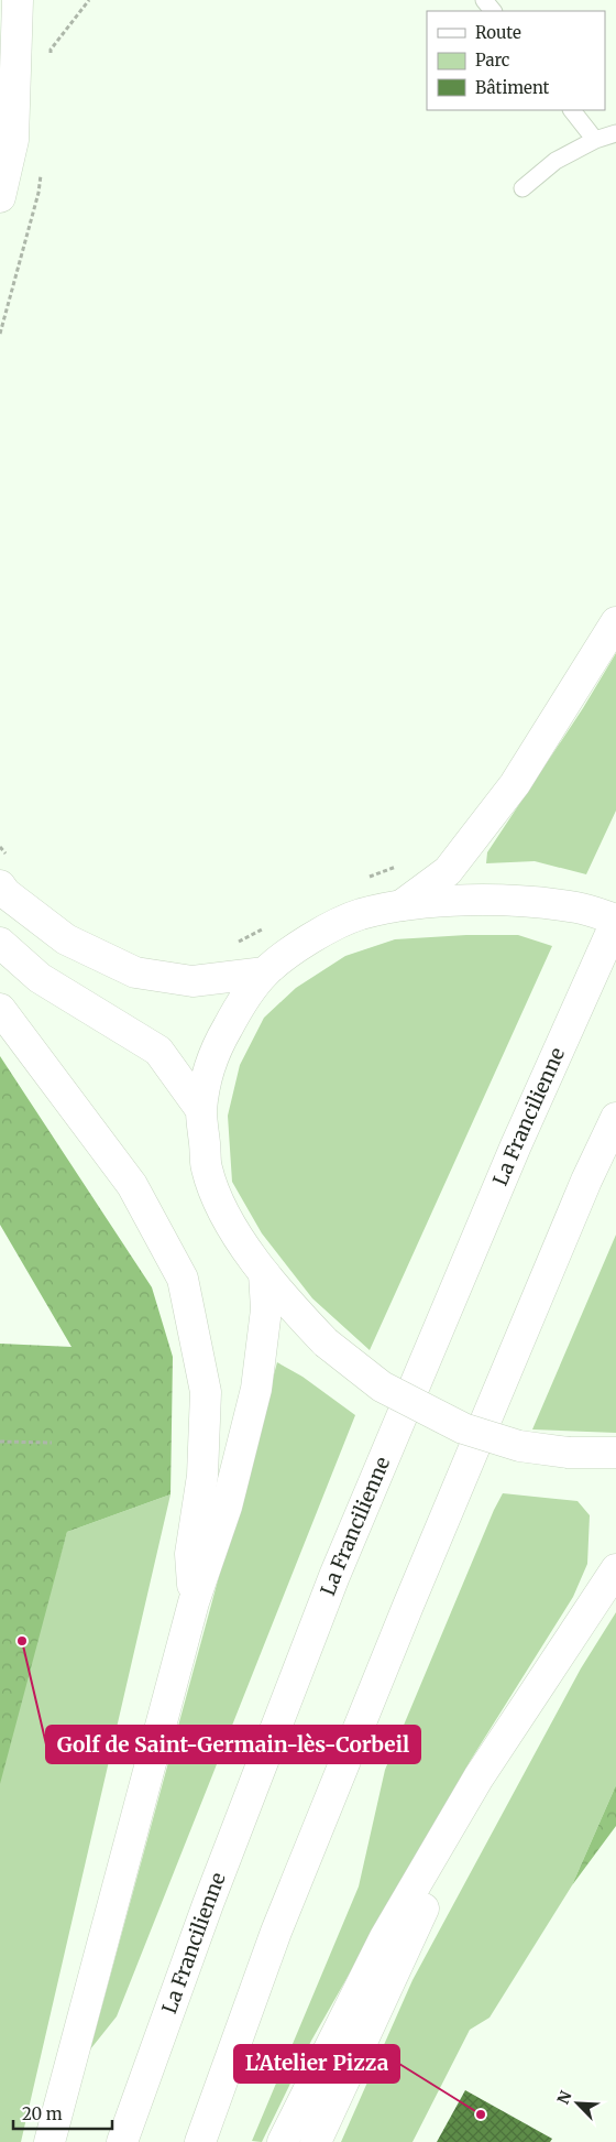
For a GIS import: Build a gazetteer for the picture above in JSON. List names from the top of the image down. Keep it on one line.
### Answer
{"streets":{"main road":["La Francilienne"]},"places":["Golf de Saint-Germain-lès-Corbeil","L’Atelier Pizza"],"legend":["Route","Parc","Bâtiment"],"scale_bar":"20 m","north":"top left"}
